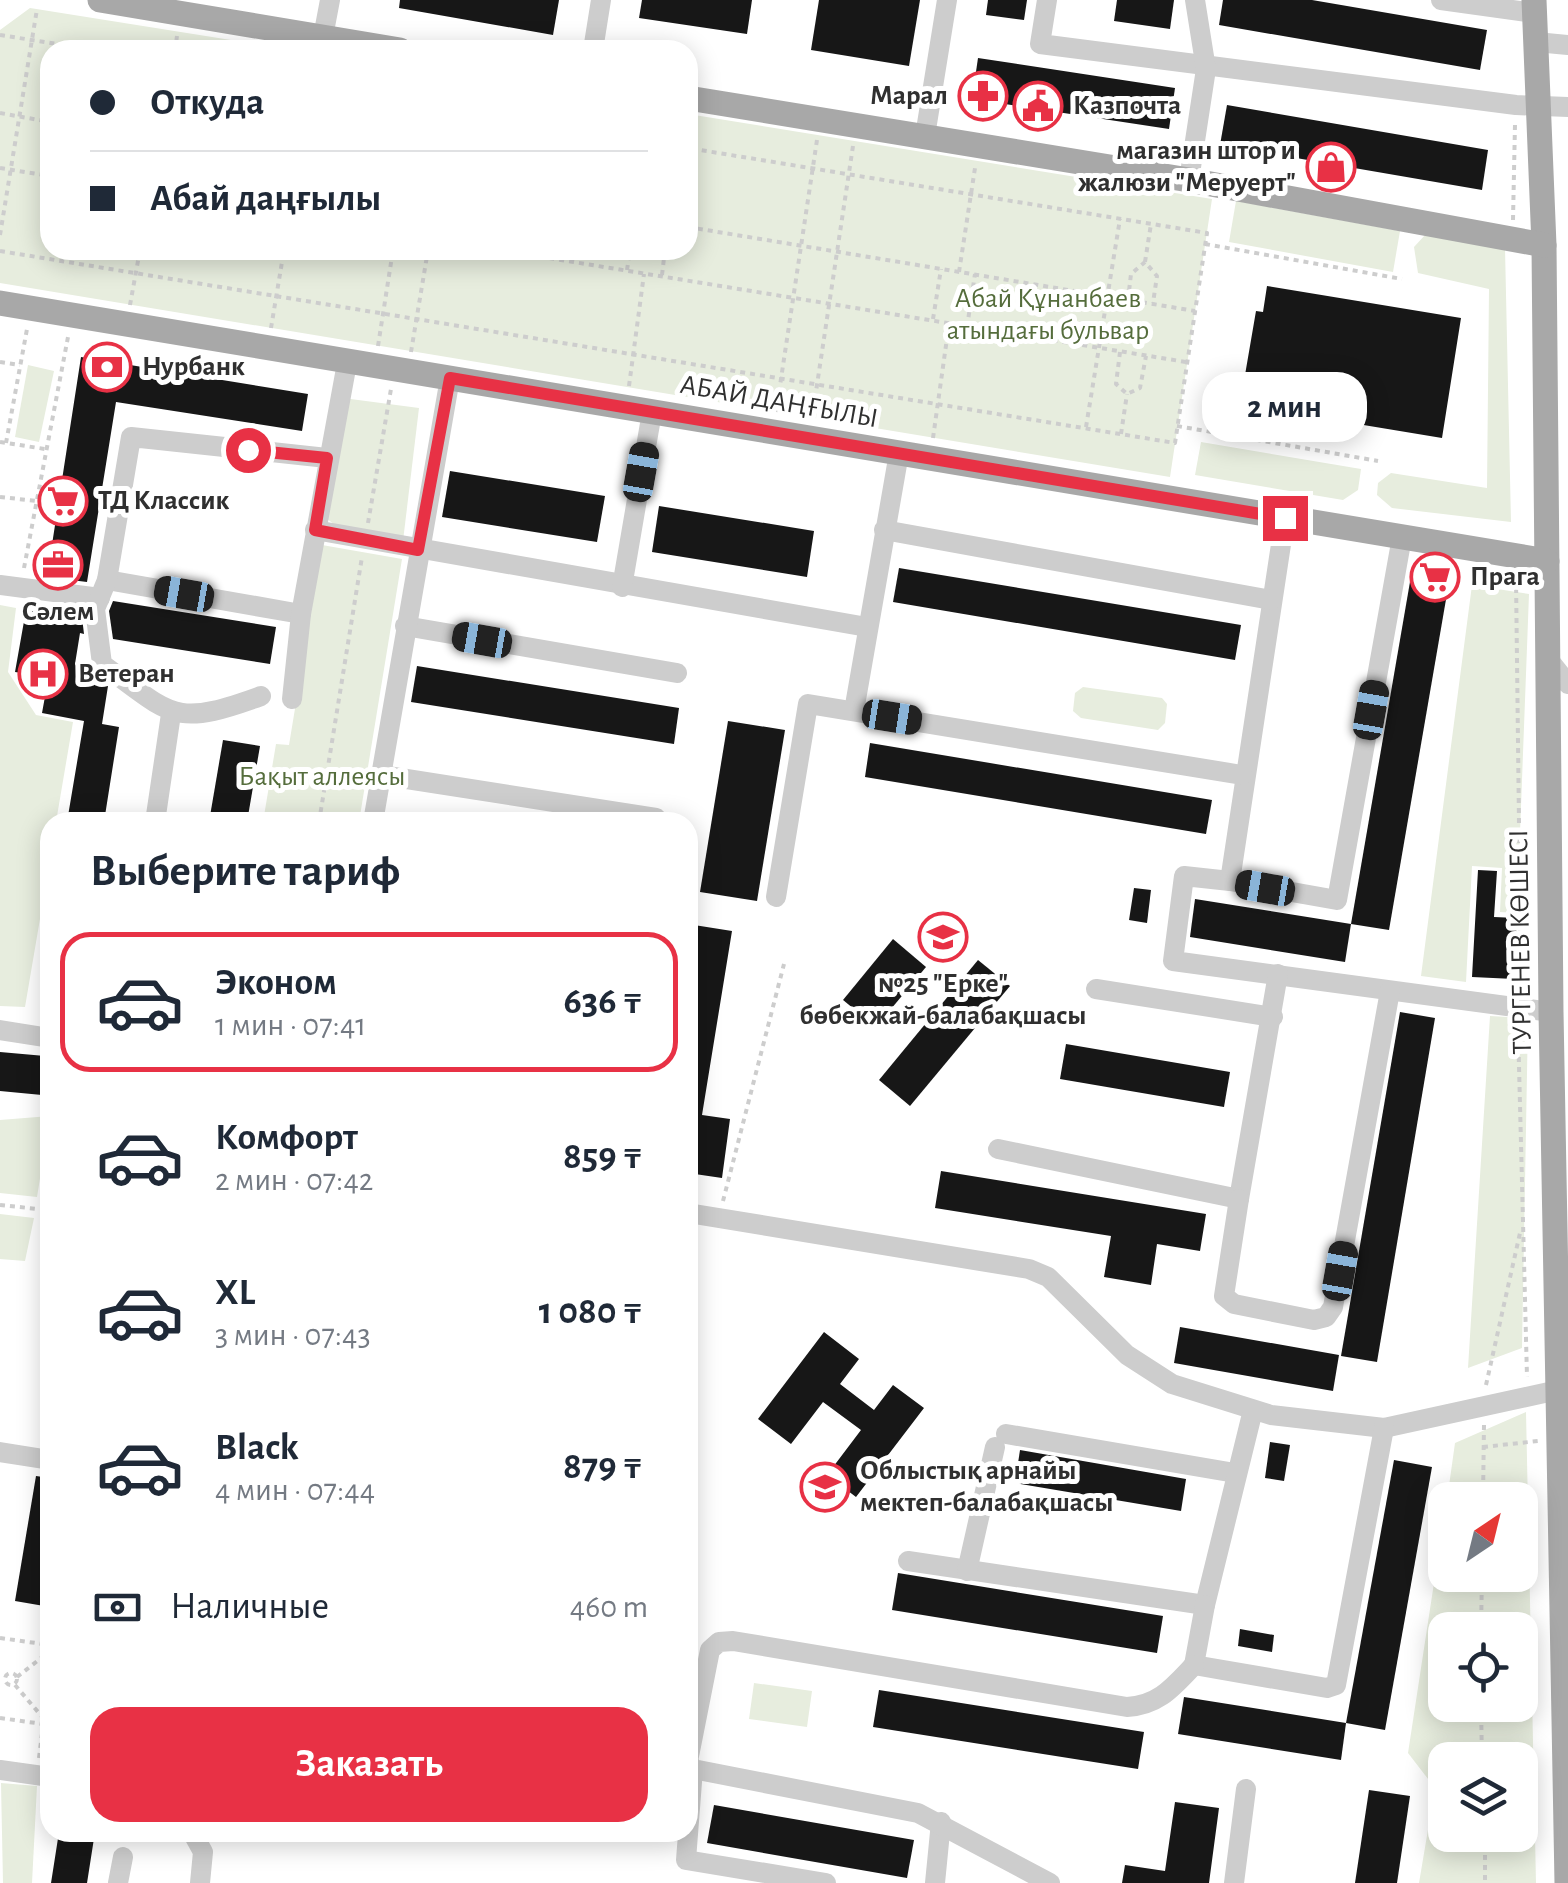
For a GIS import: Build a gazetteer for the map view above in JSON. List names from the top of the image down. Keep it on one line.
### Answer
{"streets":{"main road":["АБАЙ ДАҢҒЫЛЫ","ТУРГЕНЕВ КӨШЕСІ"]},"crossings":[["АБАЙ ДАҢҒЫЛЫ","ТУРГЕНЕВ КӨШЕСІ"]],"parks":["Абай Құнанбаев атындағы бульвар","Бақыт аллеясы"],"places":{"pharmacy":["Марал"],"public building":["Казпочта"],"shop":["магазин штор и жалюзи \"Меруерт\""],"bank":["Нурбанк"],"supermarket":["ТД Классик","Прага"],"office":["Сәлем"],"hospital":["Ветеран"],"school or university":["№25 \"Ерке\" бөбекжай-балабақшасы","Облыстық арнайы мектеп-балабақшасы"]},"north":"top right","page":{"banner":["Откуда","Абай даңғылы"],"bubble":"2 мин","heading":"Выберите тариф","list":[{"name":"Эконом","note":"1 мин · 07:41","value":"636 ₸"},{"name":"Комфорт","note":"2 мин · 07:42","value":"859 ₸"},{"name":"XL","note":"3 мин · 07:43","value":"1 080 ₸"},{"name":"Black","note":"4 мин · 07:44","value":"879 ₸"}],"pay":["Наличные","460 m"],"buttons":"Заказать"}}
